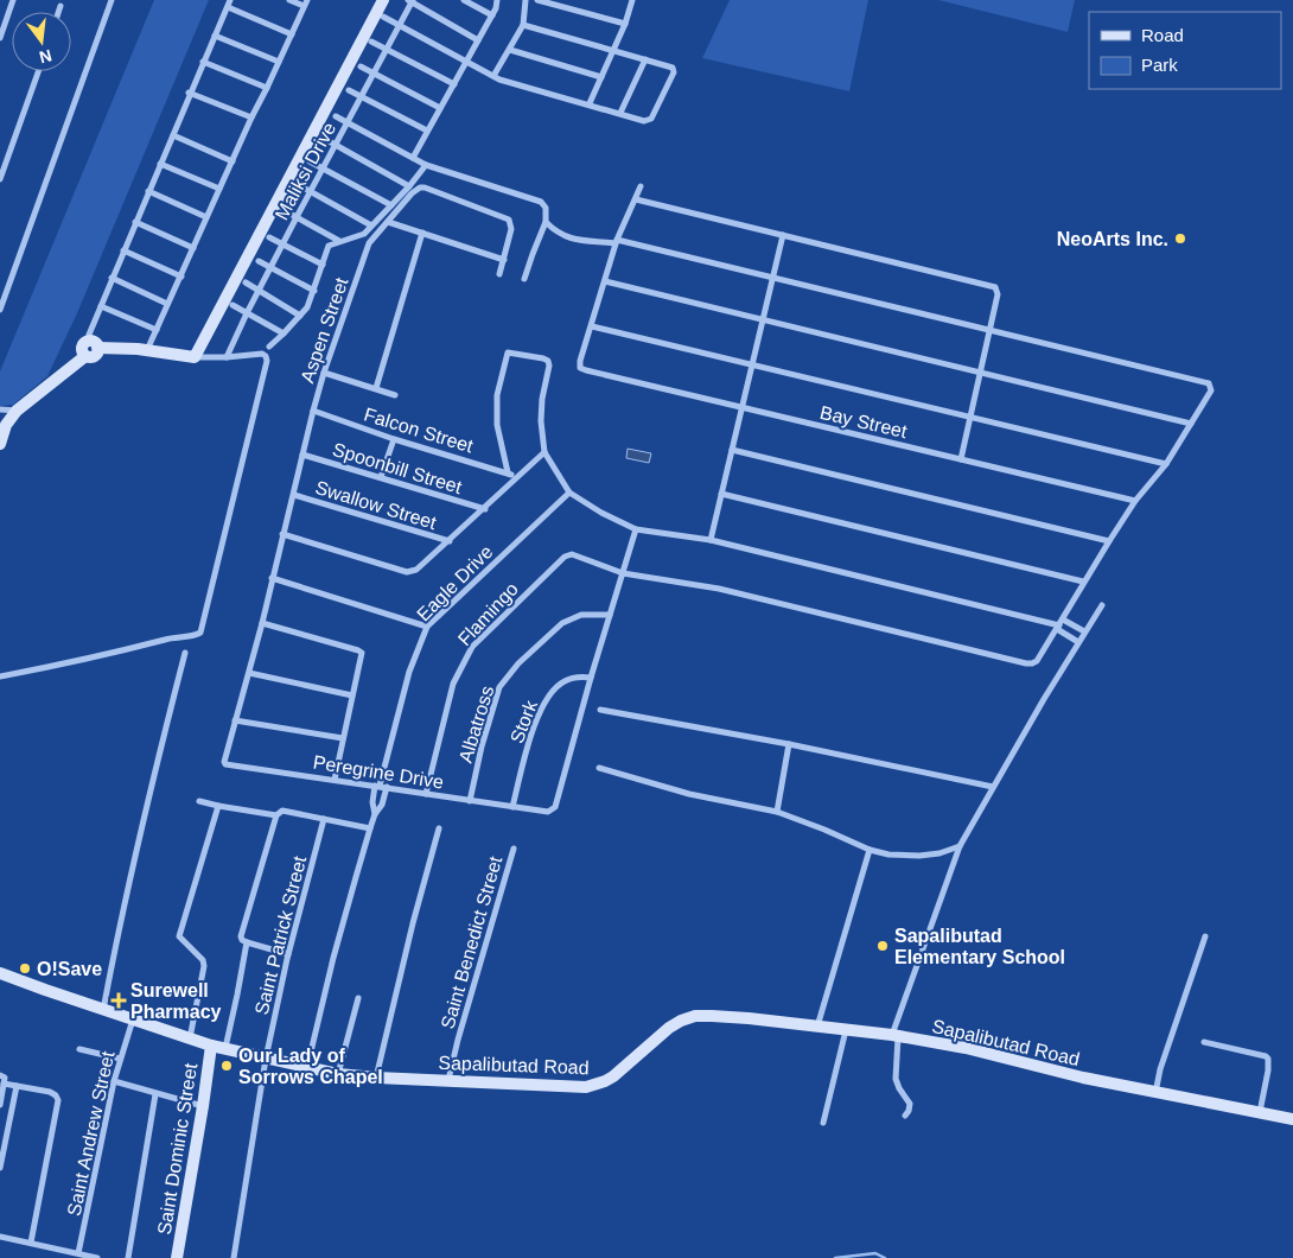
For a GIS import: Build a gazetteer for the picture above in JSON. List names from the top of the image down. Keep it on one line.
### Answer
{"streets":{"street":["Maliksi Drive","Aspen Street","Bay Street","Falcon Street","Spoonbill Street","Swallow Street","Eagle Drive","Flamingo","Stork","Albatross","Peregrine Drive","Saint Patrick Street","Saint Benedict Street","Sapalibutad Road","Saint Andrew Street","Saint Dominic Street"]},"crossings":[["Aspen Street","Falcon Street"],["Aspen Street","Spoonbill Street"],["Aspen Street","Peregrine Drive"],["Bay Street","Flamingo"],["Spoonbill Street","Peregrine Drive"],["Swallow Street","Peregrine Drive"],["Eagle Drive","Peregrine Drive"],["Flamingo","Peregrine Drive"],["Stork","Peregrine Drive"],["Albatross","Peregrine Drive"],["Saint Patrick Street","Sapalibutad Road"],["Saint Benedict Street","Sapalibutad Road"],["Sapalibutad Road","Saint Andrew Street"],["Sapalibutad Road","Saint Dominic Street"]],"places":{"other":["NeoArts Inc.","Sapalibutad Elementary School","O!Save","Our Lady of Sorrows Chapel"],"health":["Surewell Pharmacy"]},"legend":["Road","Park"],"north":"bottom"}
